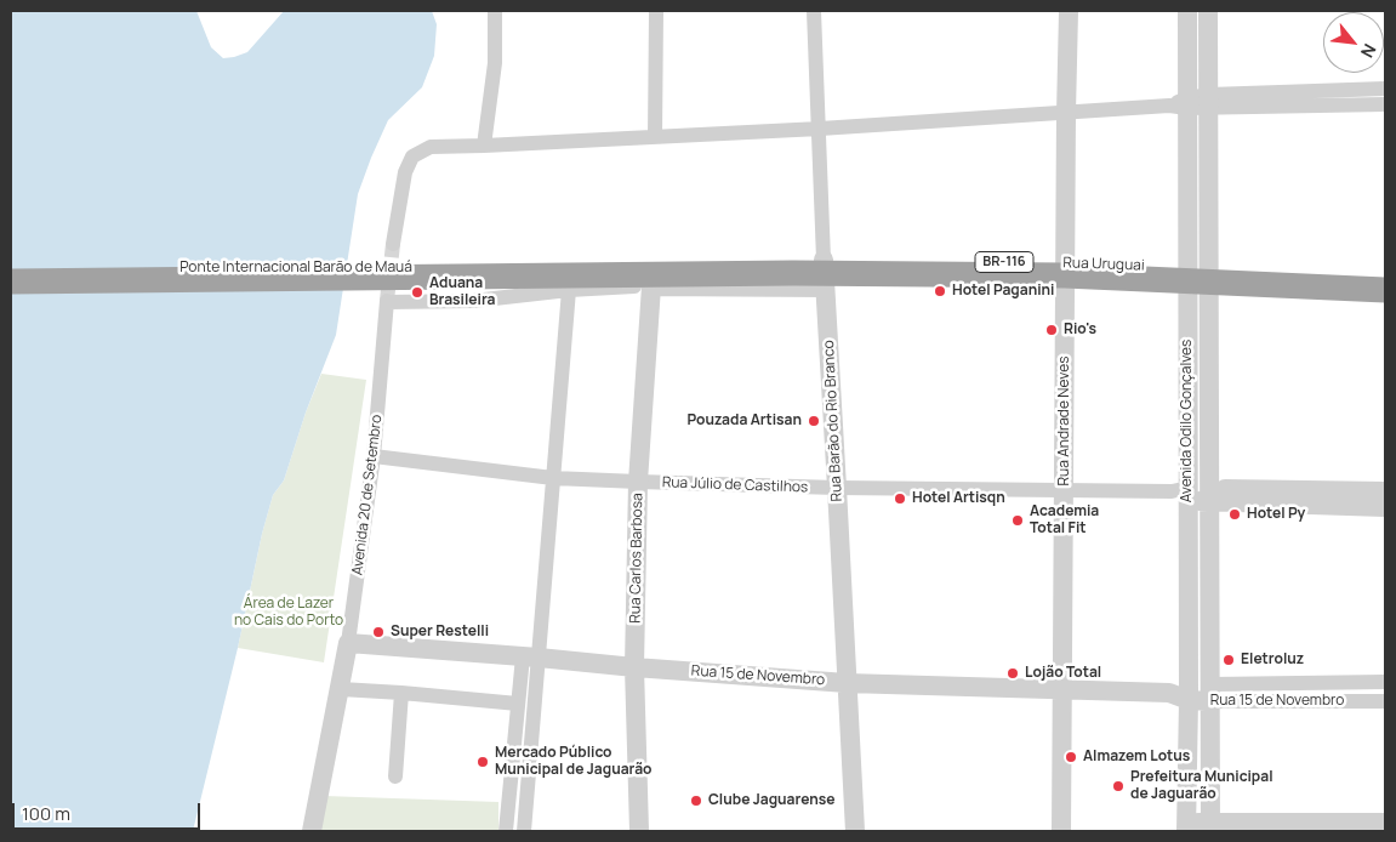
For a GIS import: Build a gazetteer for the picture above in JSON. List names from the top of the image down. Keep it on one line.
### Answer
{"streets":{"highway":["BR-116","Rua Uruguai","Ponte Internacional Barão de Mauá"],"street":["Rua Barão do Rio Branco","Rua Andrade Neves","Avenida Odilo Gonçalves","Rua Júlio de Castilhos","Avenida 20 de Setembro","Rua Carlos Barbosa","Rua 15 de Novembro"]},"crossings":[["Rua Uruguai","Ponte Internacional Barão de Mauá"],["Rua Uruguai","Rua Barão do Rio Branco"],["Rua Uruguai","Rua Andrade Neves"],["Rua Uruguai","Avenida Odilo Gonçalves"],["Ponte Internacional Barão de Mauá","Rua Barão do Rio Branco"],["Rua Barão do Rio Branco","Rua Júlio de Castilhos"],["Rua Barão do Rio Branco","Rua 15 de Novembro"],["Rua Andrade Neves","Rua Júlio de Castilhos"],["Rua Andrade Neves","Rua 15 de Novembro"],["Avenida Odilo Gonçalves","Rua Júlio de Castilhos"],["Avenida Odilo Gonçalves","Rua 15 de Novembro"],["Rua Júlio de Castilhos","Avenida 20 de Setembro"],["Rua Júlio de Castilhos","Rua Carlos Barbosa"],["Avenida 20 de Setembro","Rua 15 de Novembro"],["Rua Carlos Barbosa","Rua 15 de Novembro"]],"parks":["Área de Lazer no Cais do Porto"],"places":["Hotel Paganini","Aduana Brasileira","Rio's","Pouzada Artisan","Hotel Artisqn","Hotel Py","Academia Total Fit","Super Restelli","Eletroluz","Lojão Total","Almazem Lotus","Mercado Público Municipal de Jaguarão","Prefeitura Municipal de Jaguarão","Clube Jaguarense"],"scale_bar":"100 m","north":"bottom right"}
